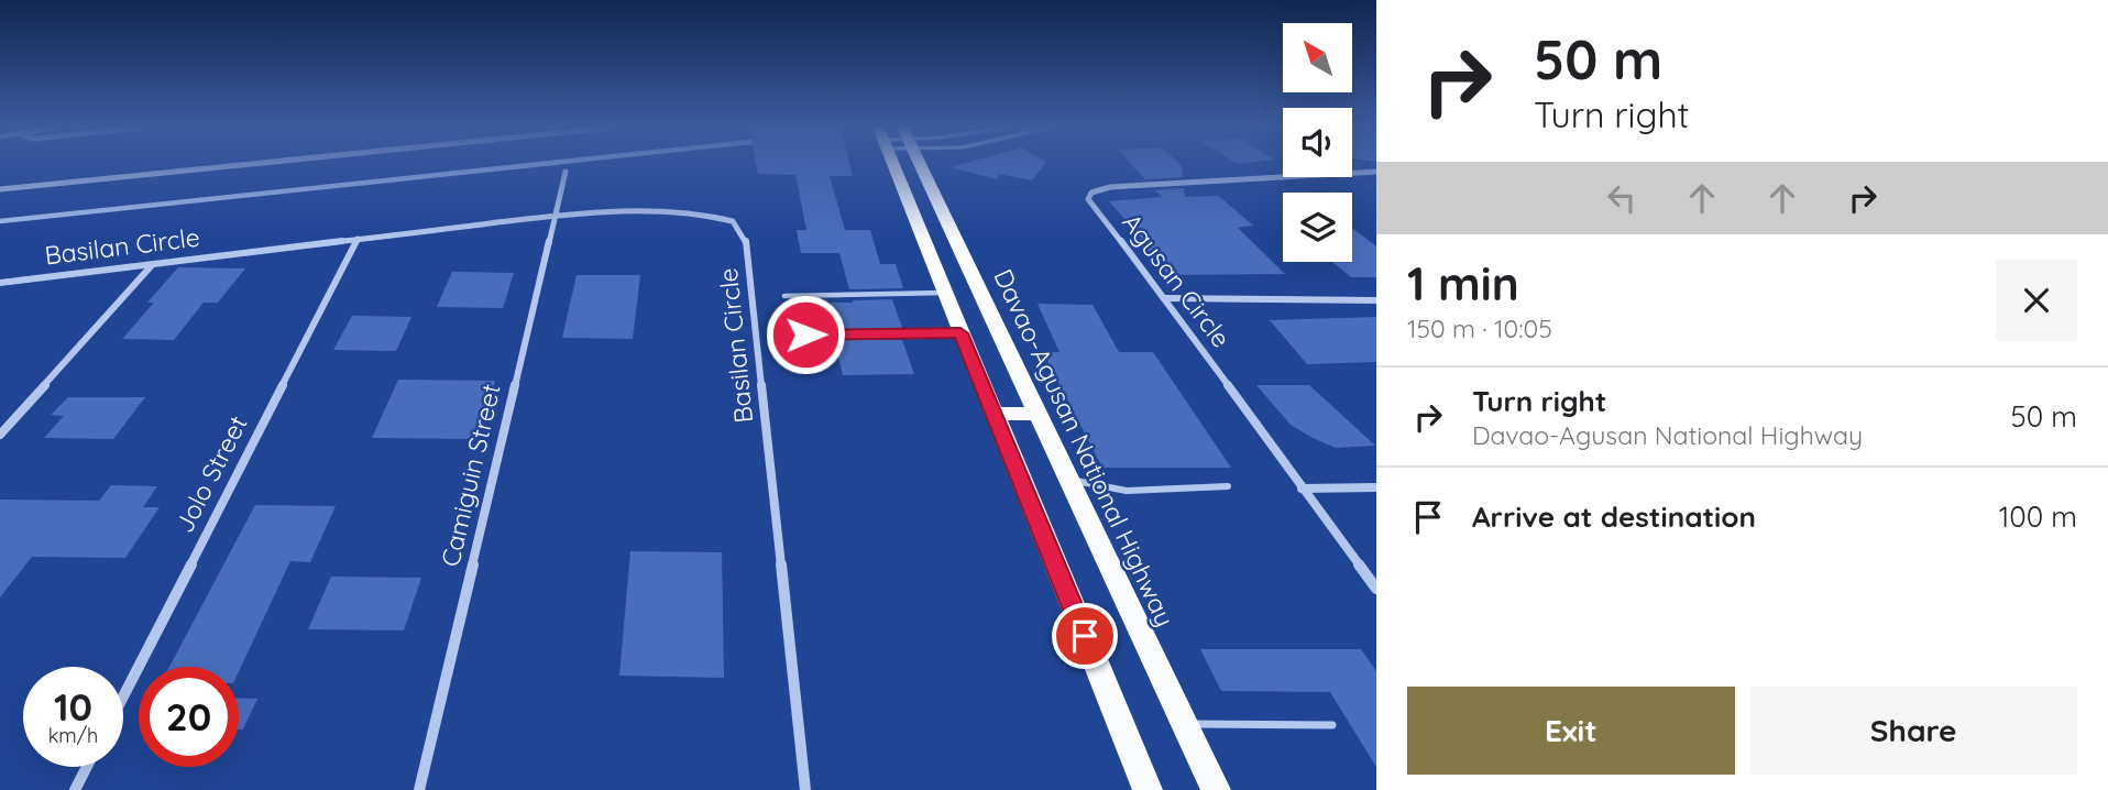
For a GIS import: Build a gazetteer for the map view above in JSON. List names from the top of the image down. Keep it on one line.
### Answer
{"streets":{"main road":["Davao-Agusan National Highway"],"street":["Basilan Circle","Agusan Circle","Jolo Street","Camiguin Street"]},"crossings":[["Basilan Circle","Jolo Street"],["Basilan Circle","Camiguin Street"]],"north":"top left","page":{"turn":["50 m","Turn right"],"heading":["1 min","150 m · 10:05"],"list":[{"name":"Turn right","note":"Davao-Agusan National Highway","value":"50 m"},{"name":"Arrive at destination","value":"100 m"}],"speed":"10 km/h","limit":"20","buttons":["Exit","Share"]}}
